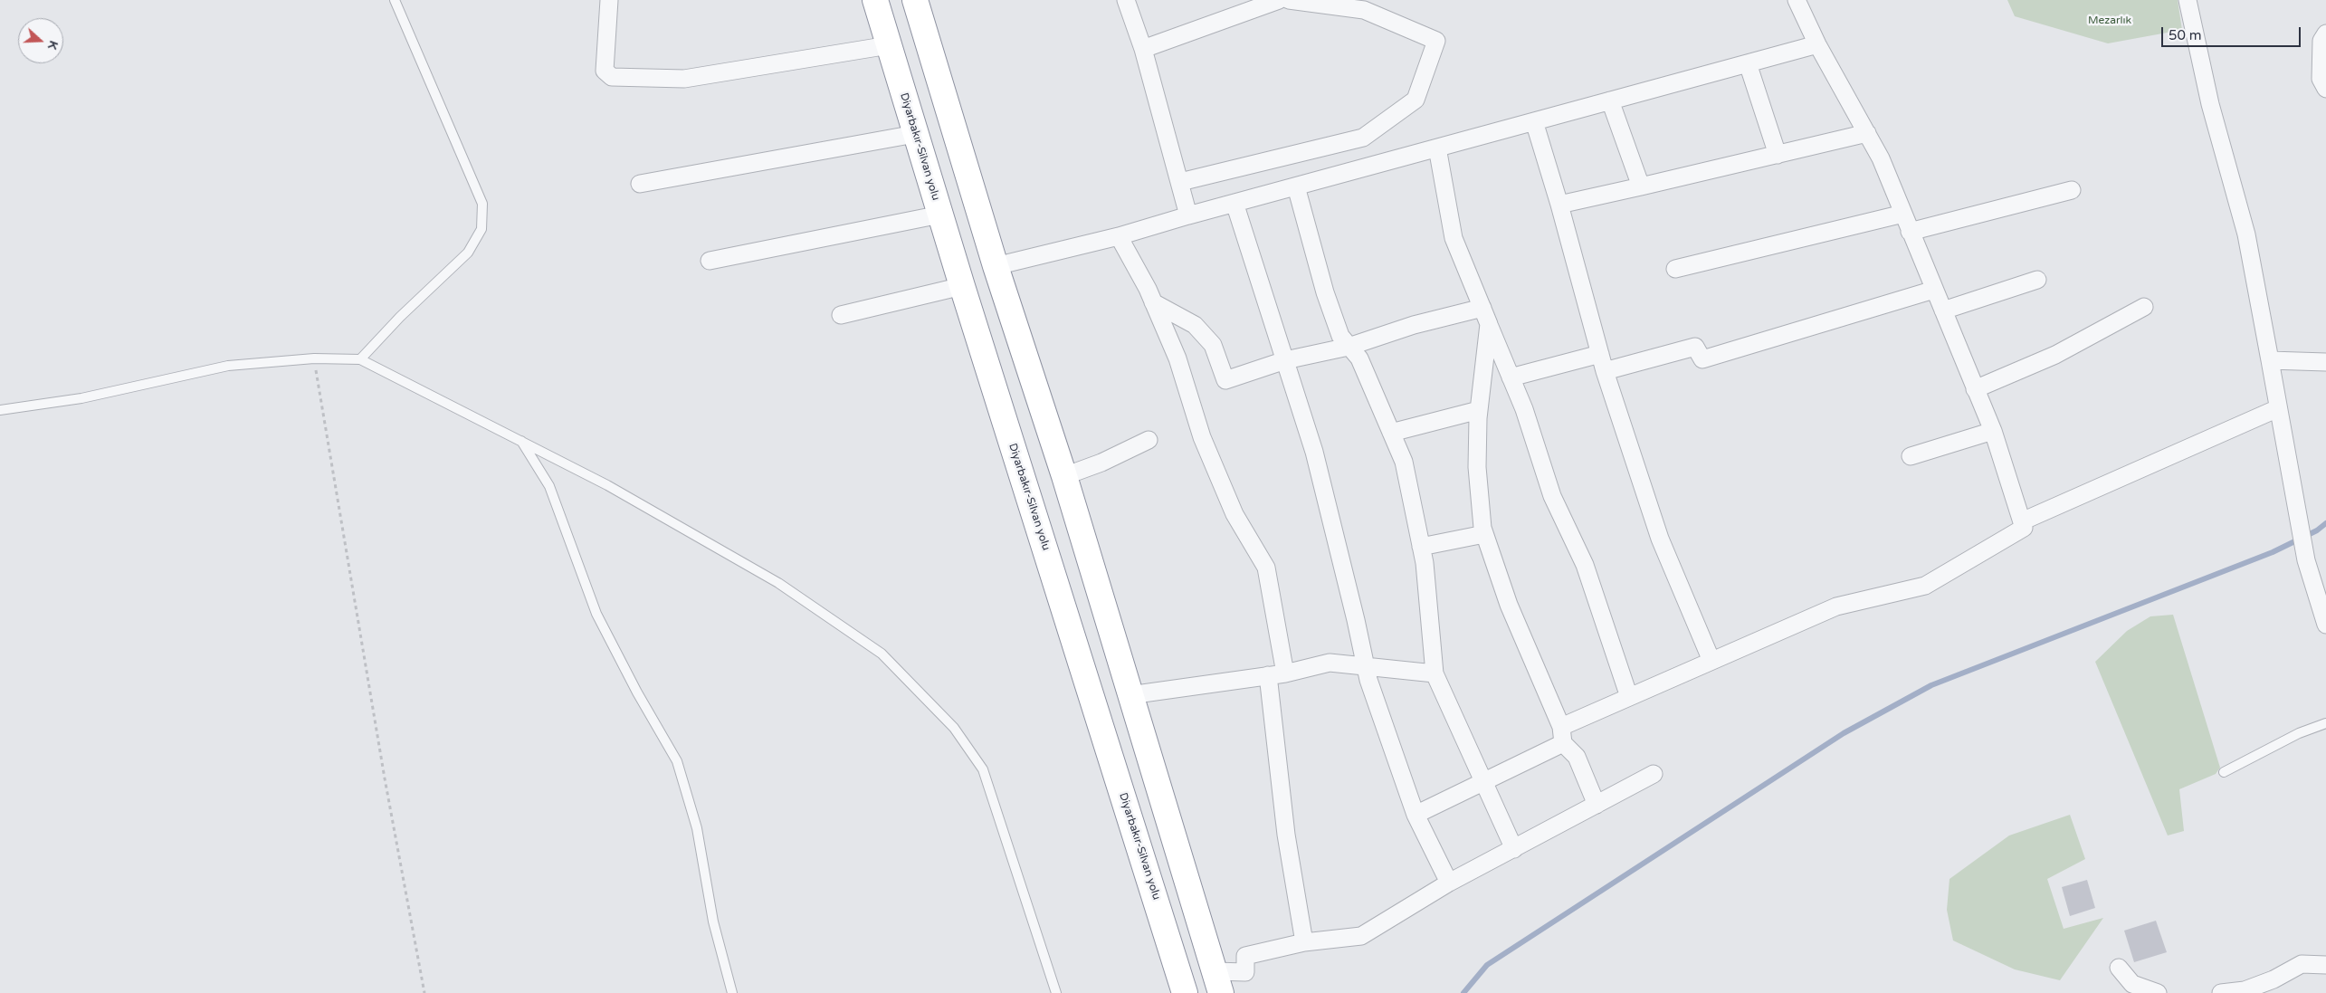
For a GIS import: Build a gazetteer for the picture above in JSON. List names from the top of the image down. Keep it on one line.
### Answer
{"streets":{"highway":["Diyarbakır-Silvan yolu"]},"parks":["Mezarlık"],"scale_bar":"50 m","north":"right"}
